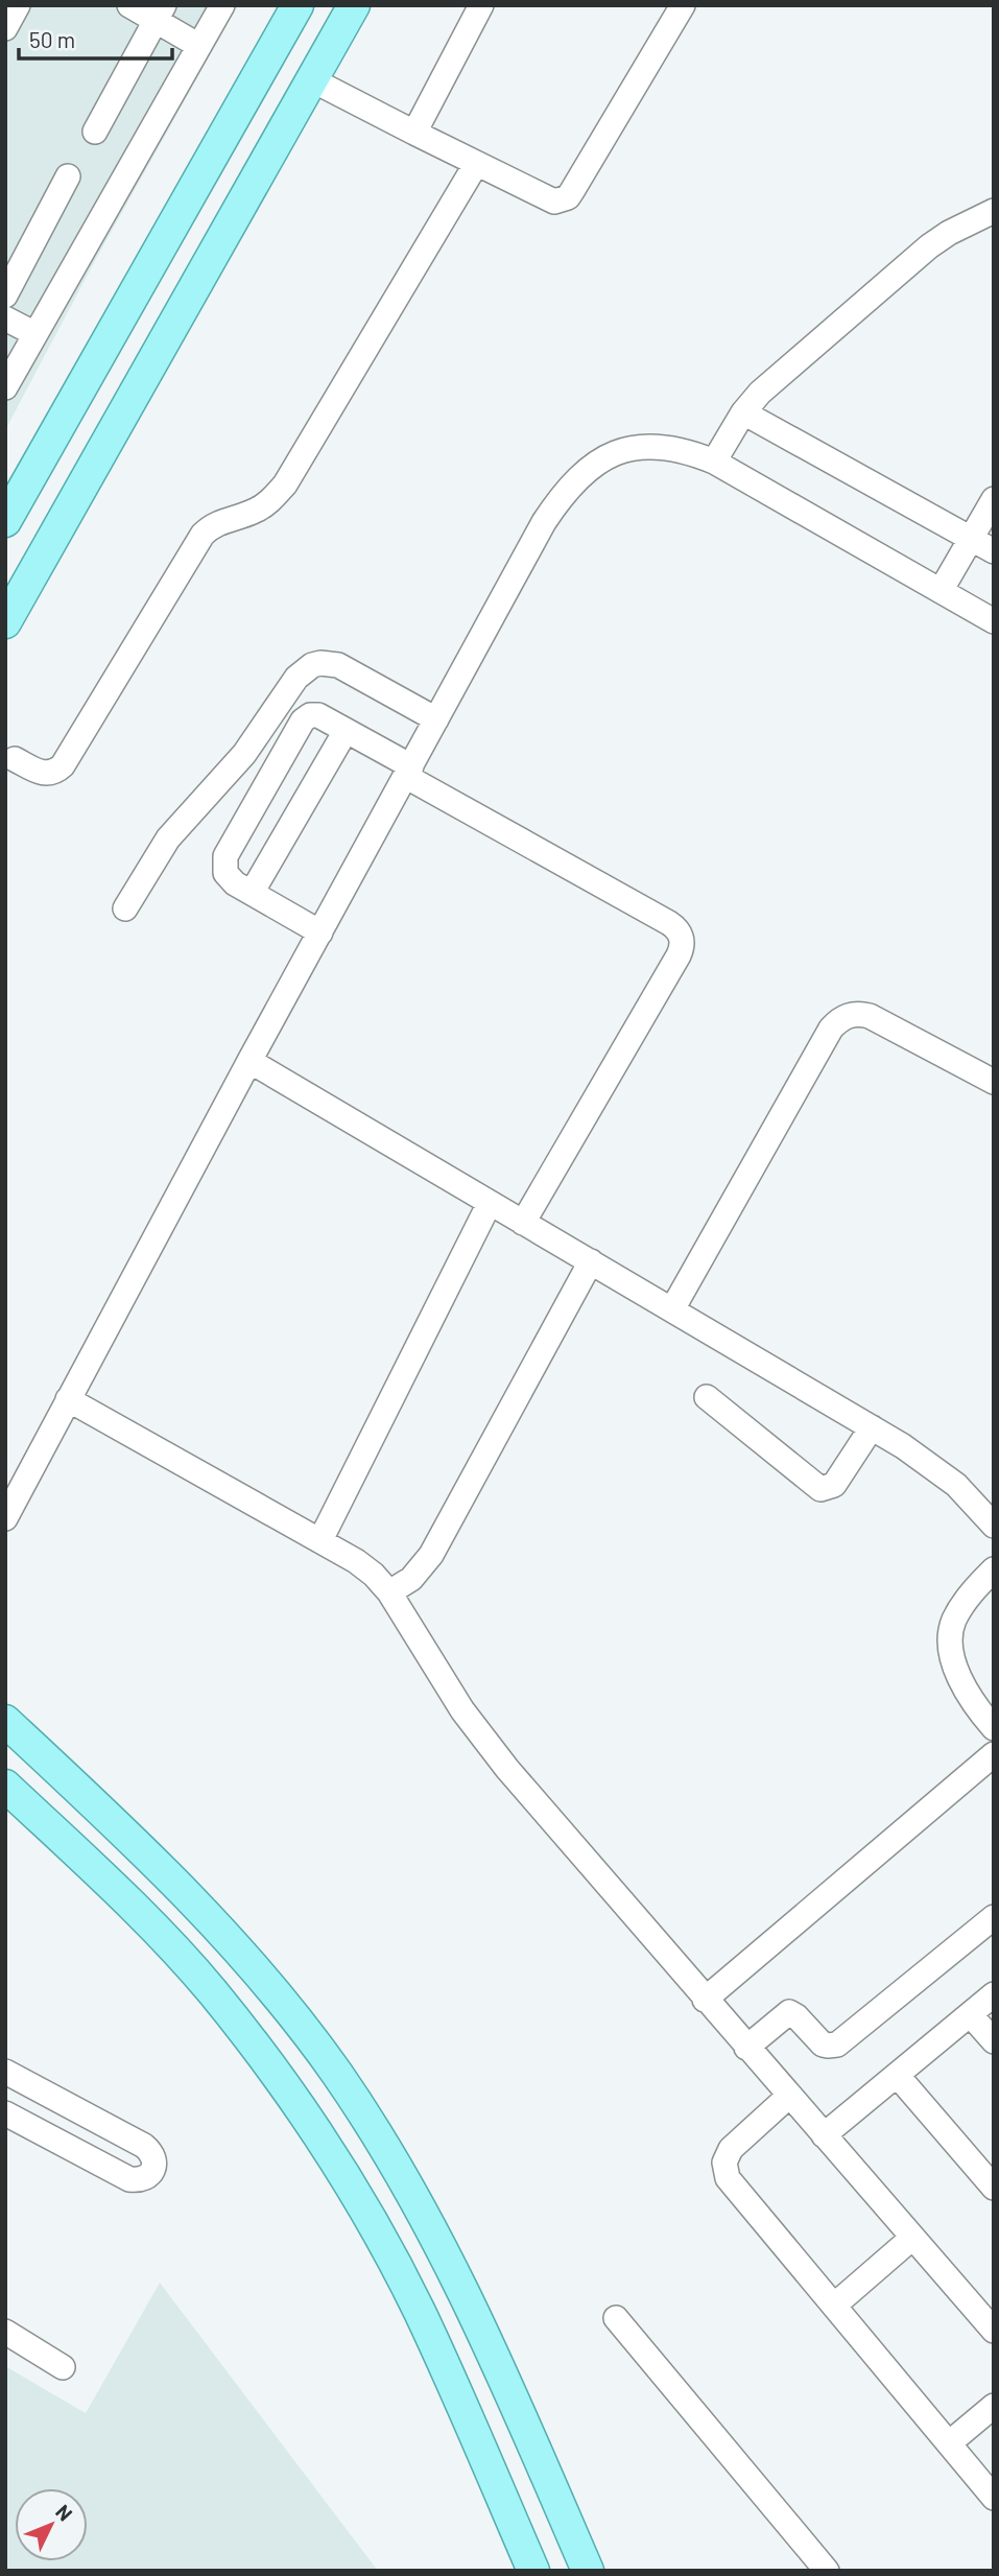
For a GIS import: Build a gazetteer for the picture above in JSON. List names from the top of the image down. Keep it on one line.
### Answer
{"scale_bar":"50 m","north":"top right"}
